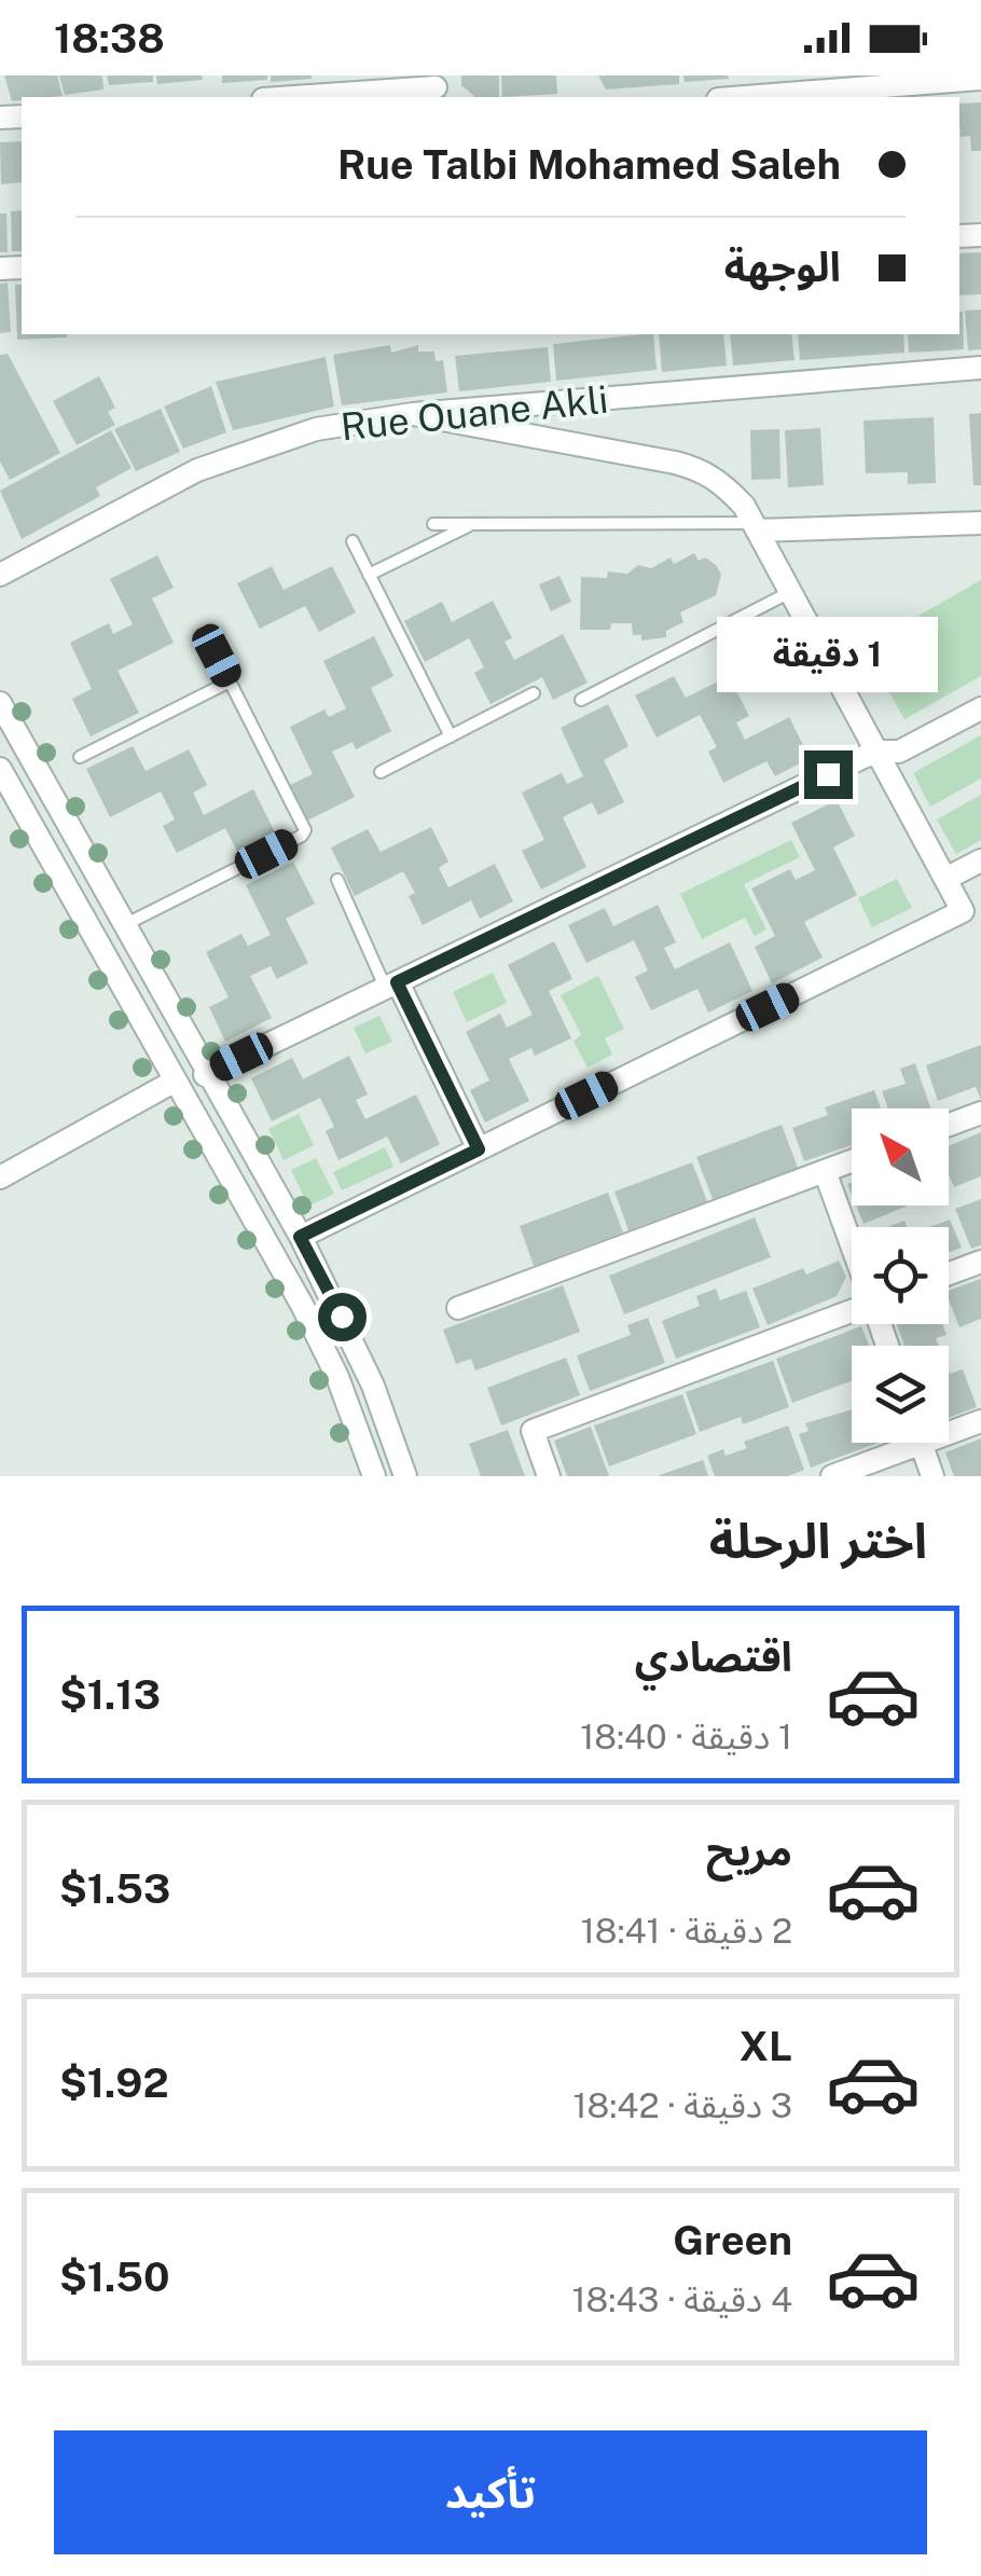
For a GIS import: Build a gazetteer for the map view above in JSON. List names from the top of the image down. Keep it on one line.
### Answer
{"streets":{"street":["Rue Ouane Akli"]},"north":"top left","page":{"status":"18:38","banner":["Rue Talbi Mohamed Saleh","الوجهة"],"bubble":"1 دقيقة","heading":"اختر الرحلة","list":[{"name":"اقتصادي","note":"1 دقيقة · 18:40","value":"$1.13"},{"name":"مريح","note":"2 دقيقة · 18:41","value":"$1.53"},{"name":"XL","note":"3 دقيقة · 18:42","value":"$1.92"},{"name":"Green","note":"4 دقيقة · 18:43","value":"$1.50"}],"buttons":"تأكيد"}}
